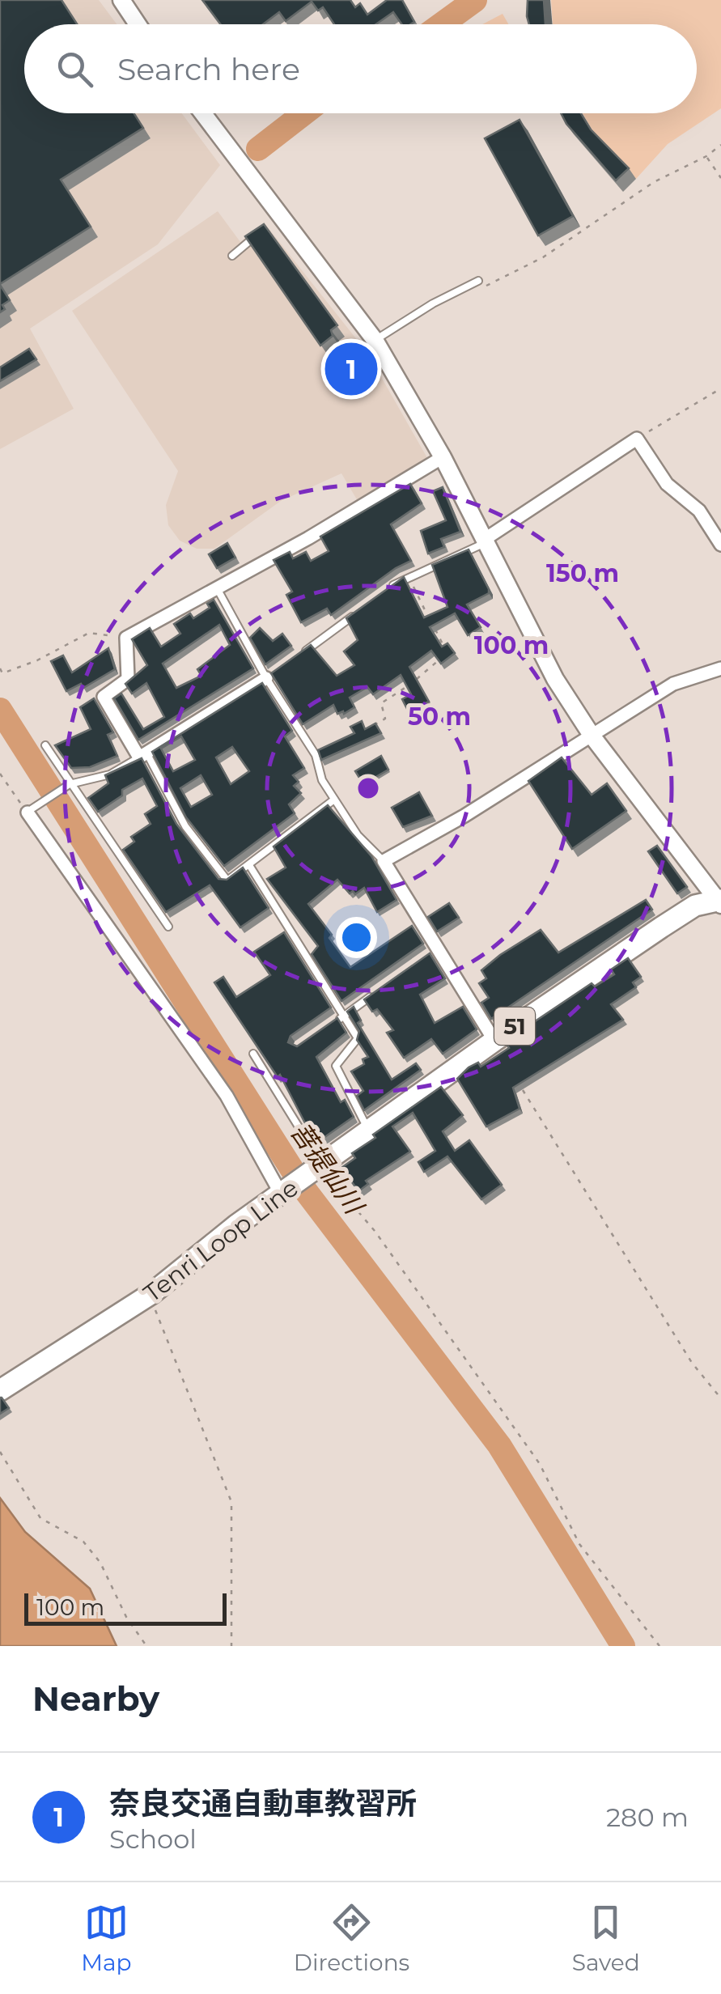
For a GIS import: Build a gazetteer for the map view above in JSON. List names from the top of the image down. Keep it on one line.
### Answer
{"streets":{"main road":["51","Tenri Loop Line"]},"water":["菩提仙川"],"scale_bar":"100 m","page":{"search":"Search here","pins":"1","scale":"100 m","heading":"Nearby","list":[{"mark":"1","name":"奈良交通自動車教習所","note":"School","value":"280 m"}],"nav":["Map","Directions","Saved"]},"rings":["150 m","100 m","50 m"]}
